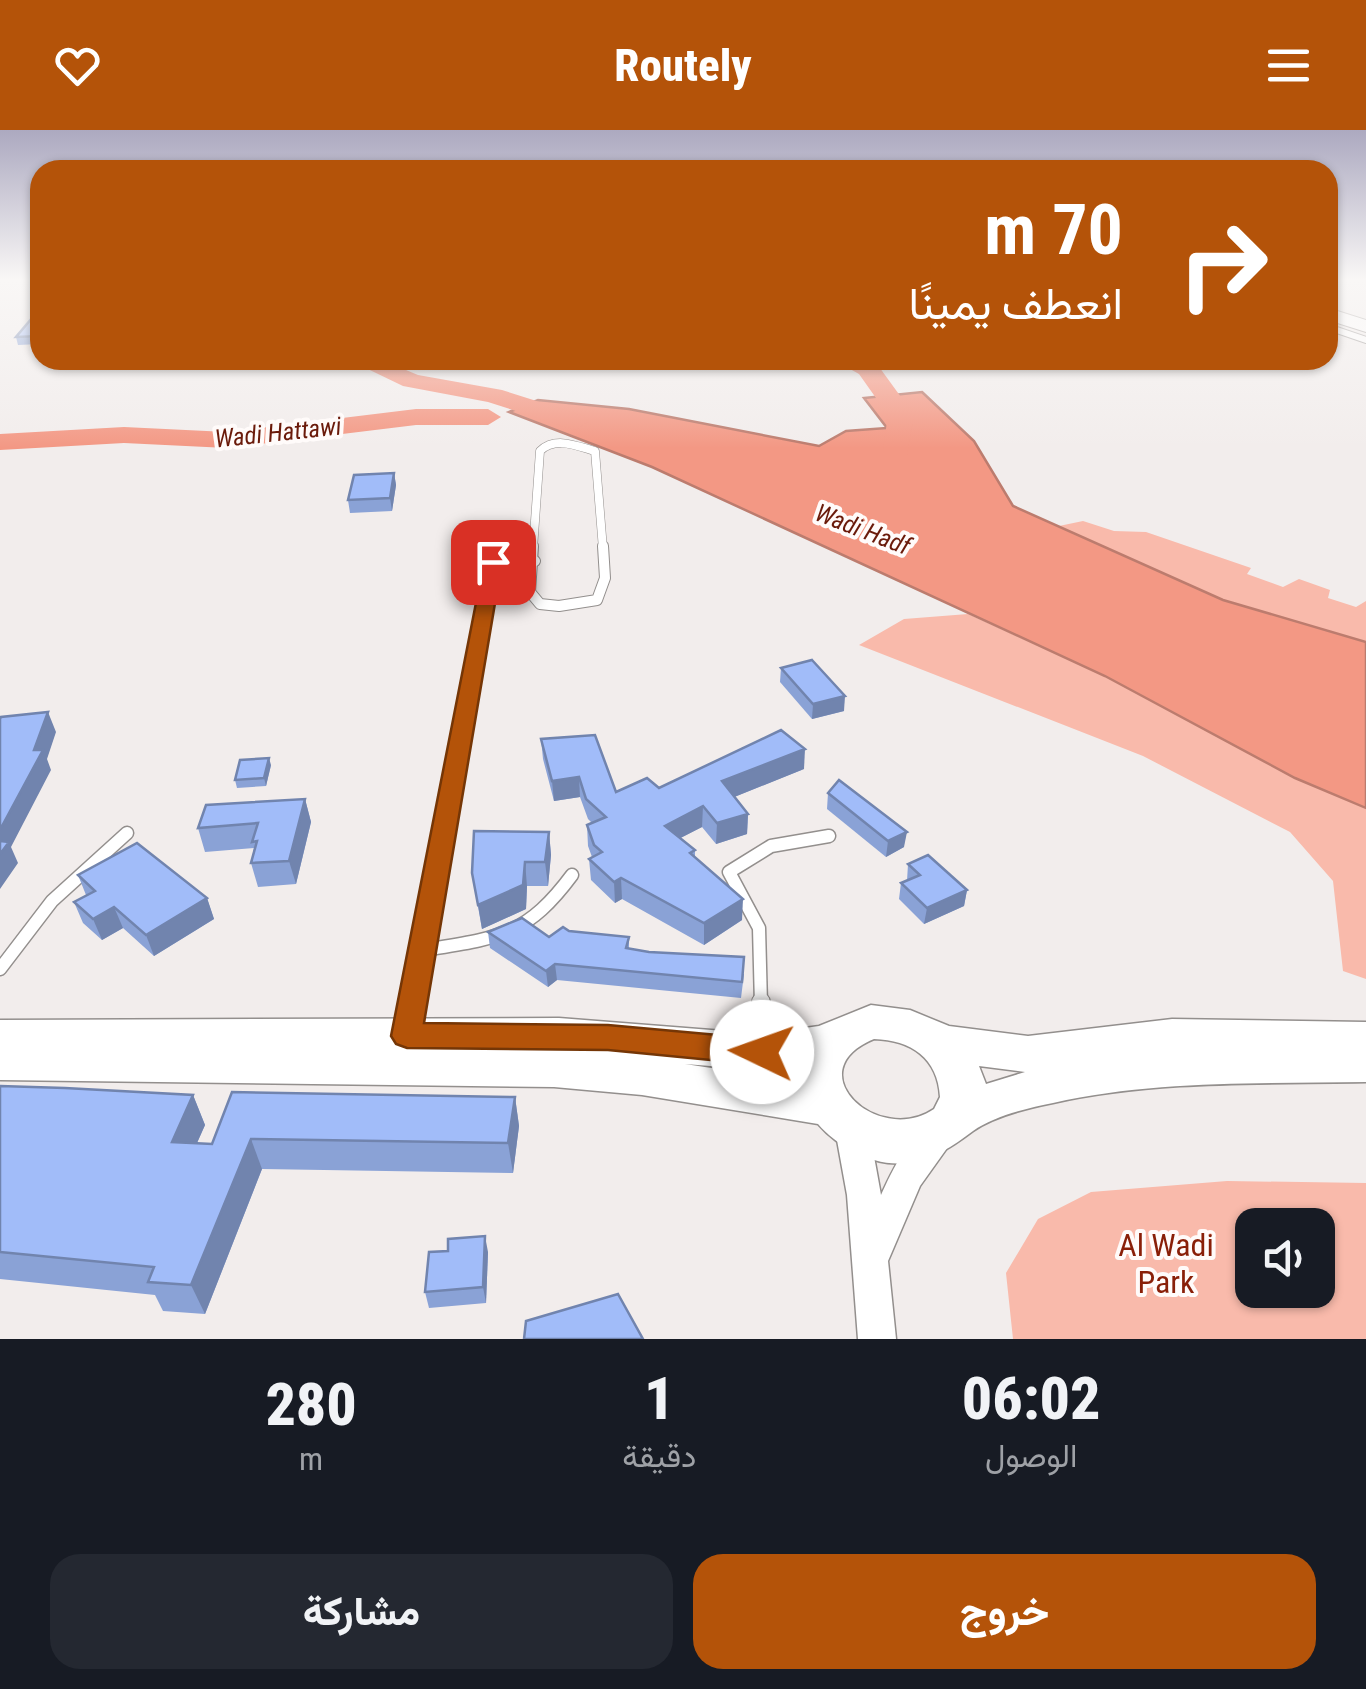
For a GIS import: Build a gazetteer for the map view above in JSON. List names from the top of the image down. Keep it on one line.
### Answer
{"water":["Wadi Hattawi","Wadi Hadf"],"parks":["Al Wadi Park"],"page":{"header":"Routely","turn":["70 m","انعطف يمينًا"],"eta":["06:02","الوصول","1","دقيقة","280","m"],"buttons":["خروج","مشاركة"]}}
